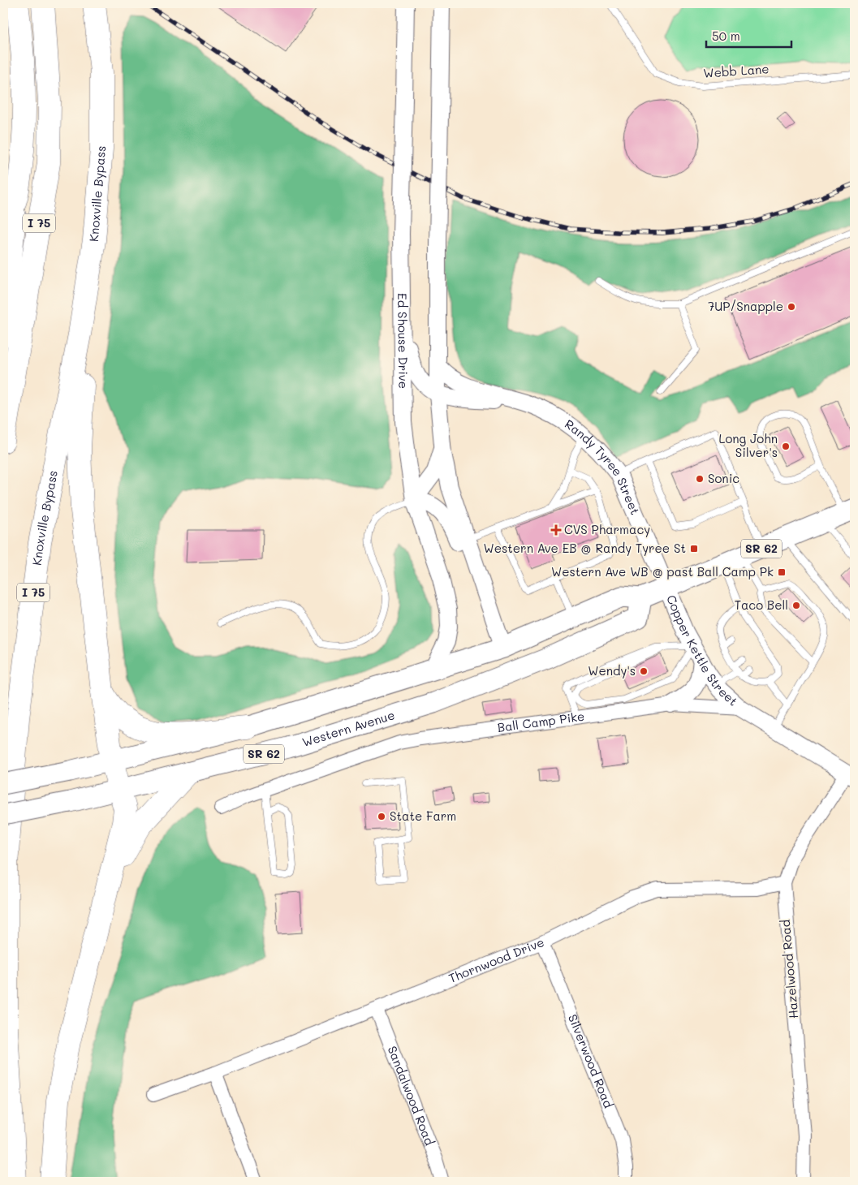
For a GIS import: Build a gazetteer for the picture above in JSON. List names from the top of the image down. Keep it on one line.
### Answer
{"streets":{"highway":["Knoxville Bypass","I 75"],"main road":["SR 62","Western Avenue"],"street":["Ed Shouse Drive","Randy Tyree Street","Copper Kettle Street","Ball Camp Pike","Thornwood Drive","Hazelwood Road","Silverwood Road","Sandalwood Road"],"lane":["Webb Lane"]},"crossings":[["Ed Shouse Drive","SR 62"],["Randy Tyree Street","SR 62"],["Randy Tyree Street","Copper Kettle Street"],["SR 62","Copper Kettle Street"],["SR 62","Western Avenue"],["Copper Kettle Street","Ball Camp Pike"],["Ball Camp Pike","Hazelwood Road"],["Thornwood Drive","Hazelwood Road"],["Thornwood Drive","Silverwood Road"],["Thornwood Drive","Sandalwood Road"]],"places":{"other":["7UP/Snapple","Long John Silver's","Sonic","Taco Bell","Wendy's","State Farm"],"health":["CVS Pharmacy"],"transit":["Western Ave EB @ Randy Tyree St","Western Ave WB @ past Ball Camp Pk"]},"scale_bar":"50 m"}
